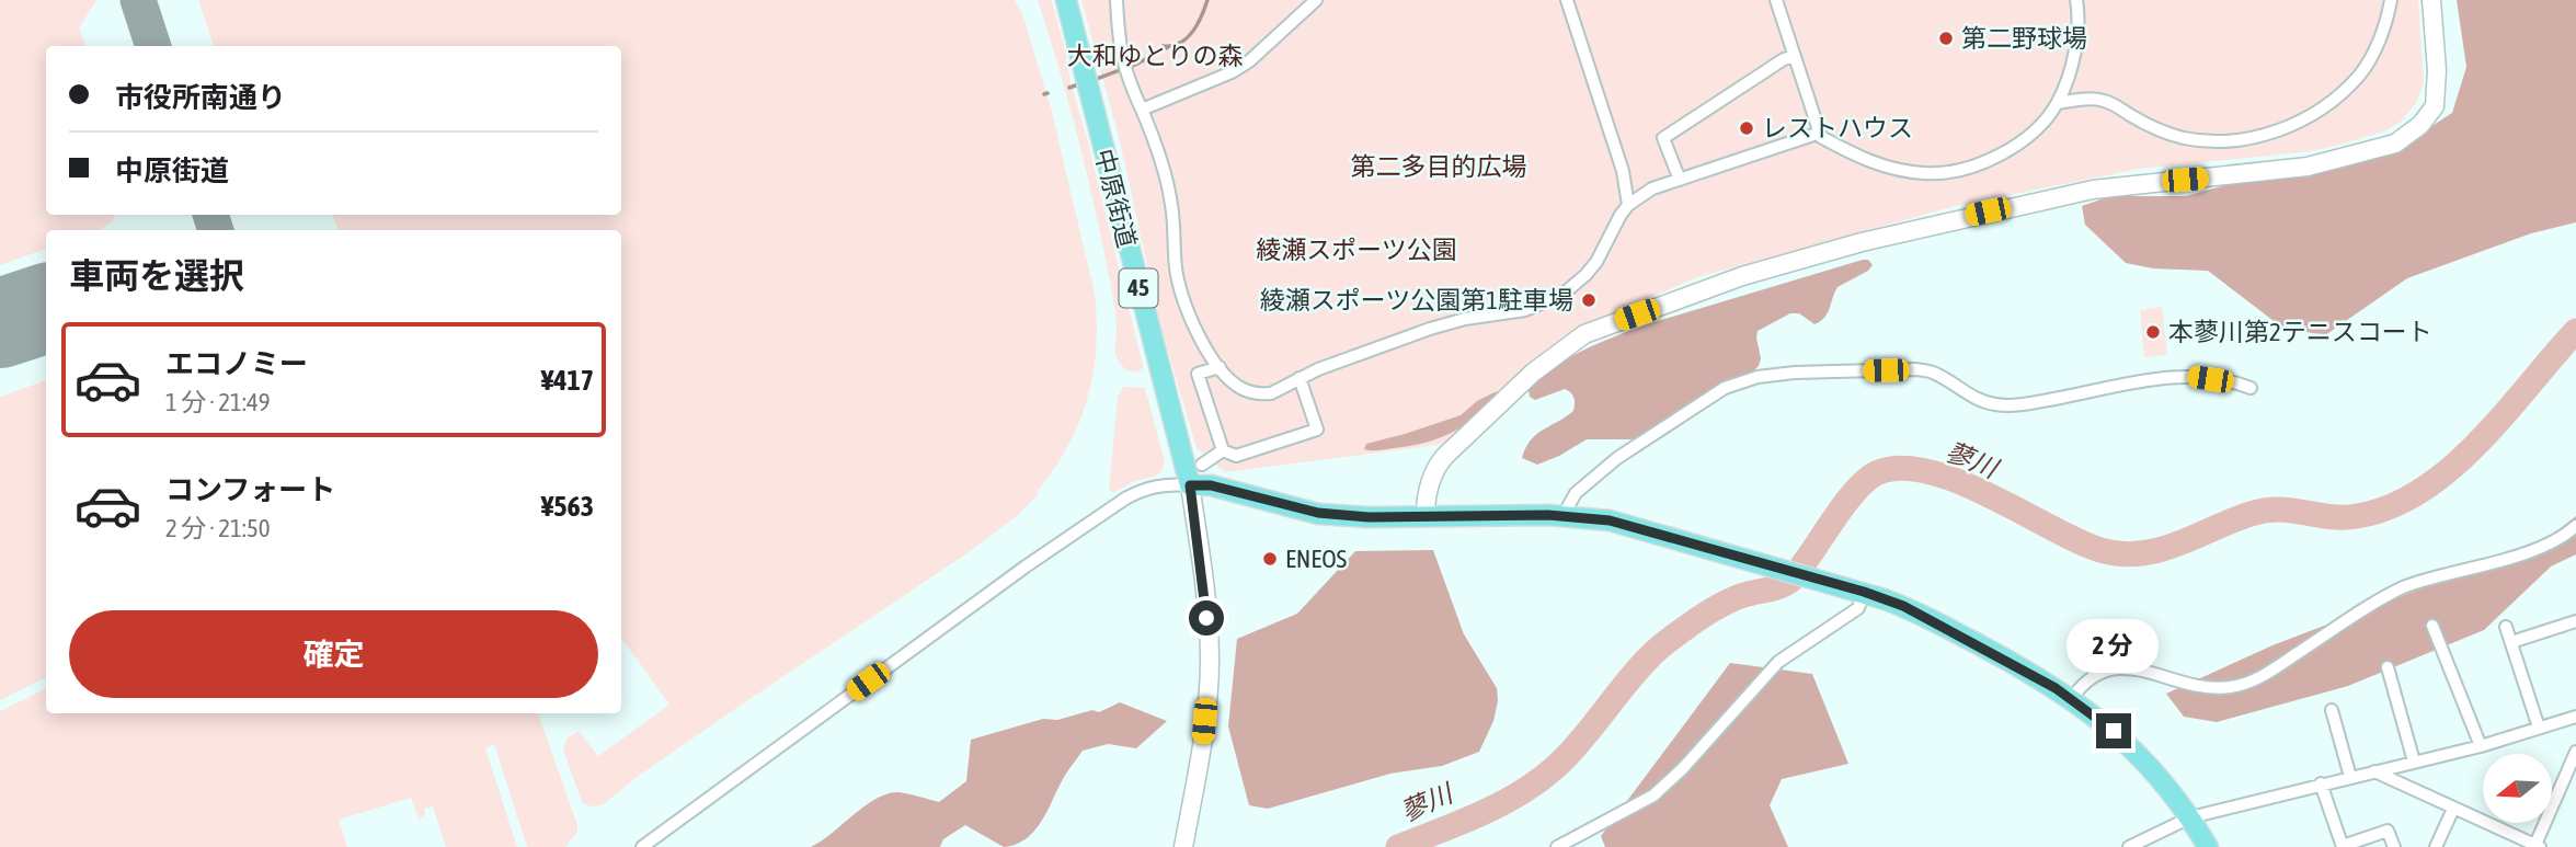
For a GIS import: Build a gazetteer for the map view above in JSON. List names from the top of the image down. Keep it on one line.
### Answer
{"streets":{"main road":["中原街道","45"]},"water":["蓼川"],"parks":["大和ゆとりの森","第二多目的広場","綾瀬スポーツ公園"],"places":["第二野球場","レストハウス","綾瀬スポーツ公園第1駐車場","本蓼川第2テニスコート","ENEOS"],"north":"left","page":{"banner":["市役所南通り","中原街道"],"heading":"車両を選択","list":[{"name":"エコノミー","note":"1 分 · 21:49","value":"¥417"},{"name":"コンフォート","note":"2 分 · 21:50","value":"¥563"}],"buttons":"確定","bubble":"2 分"}}
